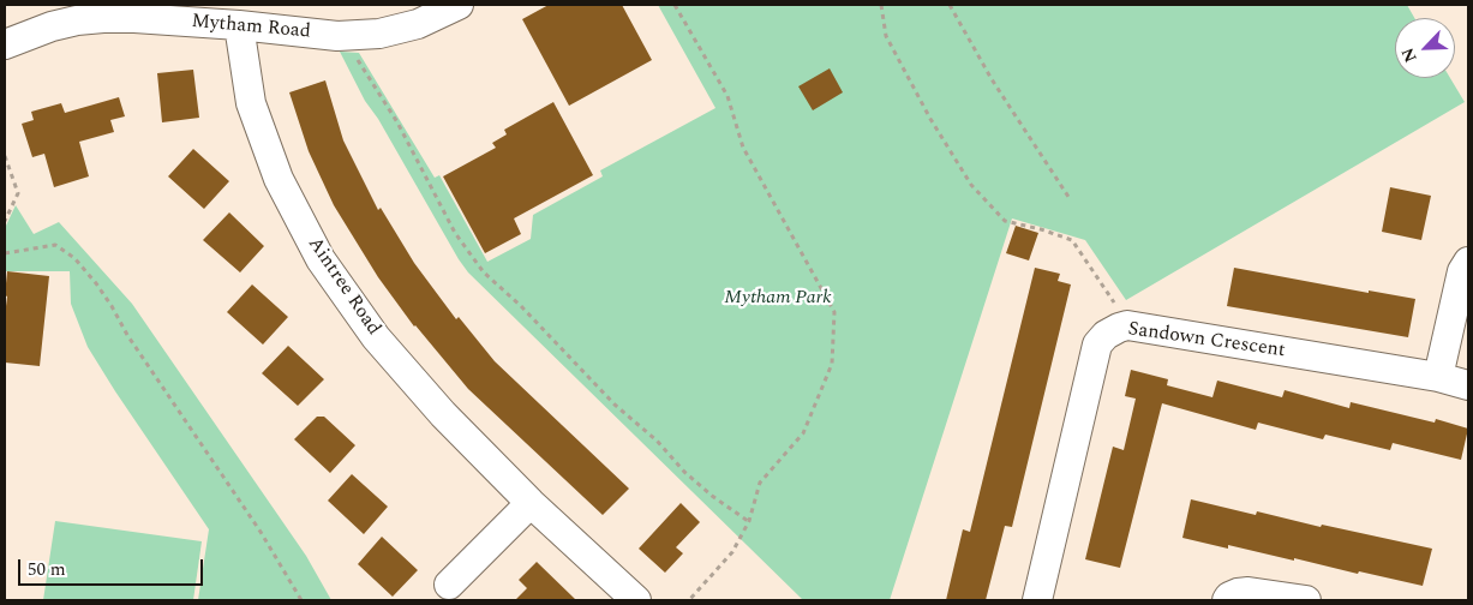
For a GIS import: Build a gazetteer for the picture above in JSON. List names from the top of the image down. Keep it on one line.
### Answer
{"streets":{"street":["Mytham Road","Aintree Road","Sandown Crescent"]},"crossings":[["Mytham Road","Aintree Road"]],"parks":["Mytham Park"],"scale_bar":"50 m","north":"bottom left"}
